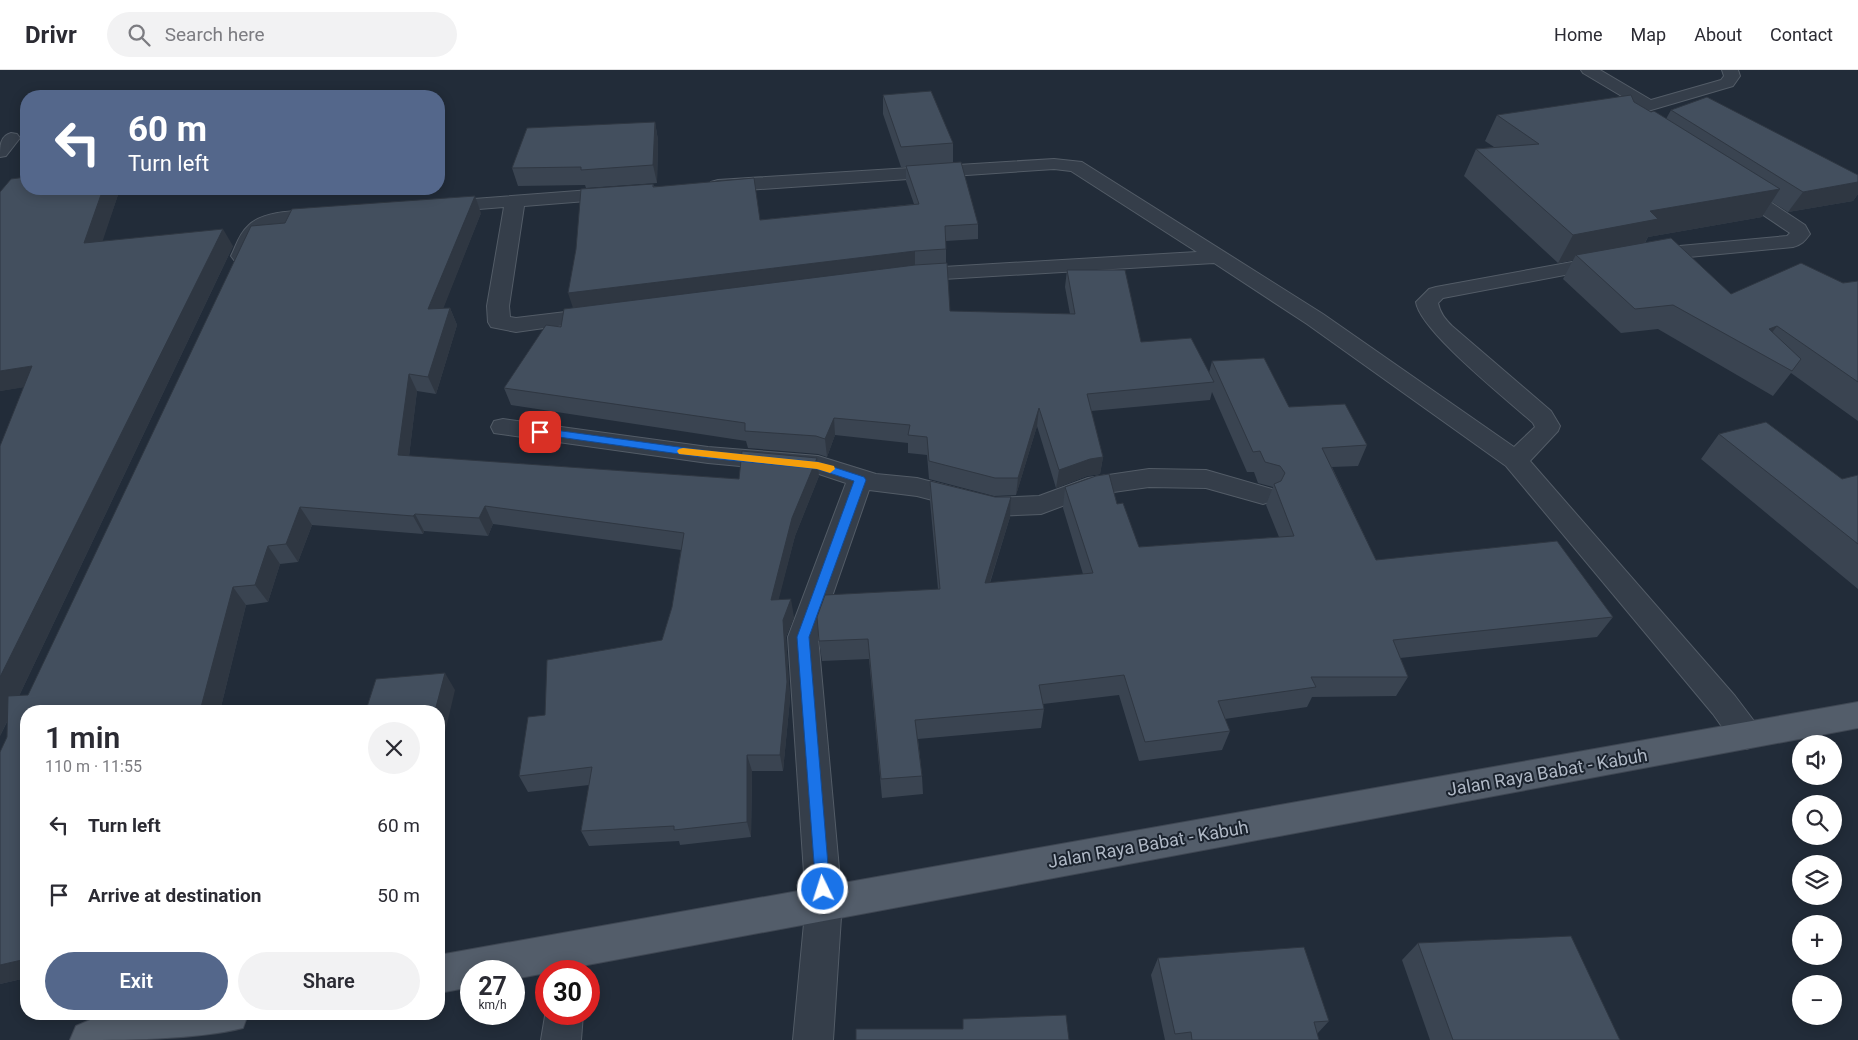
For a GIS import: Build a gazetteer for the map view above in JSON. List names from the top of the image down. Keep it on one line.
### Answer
{"streets":{"main road":["Jalan Raya Babat - Kabuh"]},"page":{"header":"Drivr","search":"Search here","nav":["Home","Map","About","Contact"],"turn":["60 m","Turn left"],"heading":["1 min","110 m · 11:55"],"map_buttons":["+","−"],"list":[{"name":"Turn left","value":"60 m"},{"name":"Arrive at destination","value":"50 m"}],"buttons":["Exit","Share"],"speed":"27 km/h","limit":"30"}}
